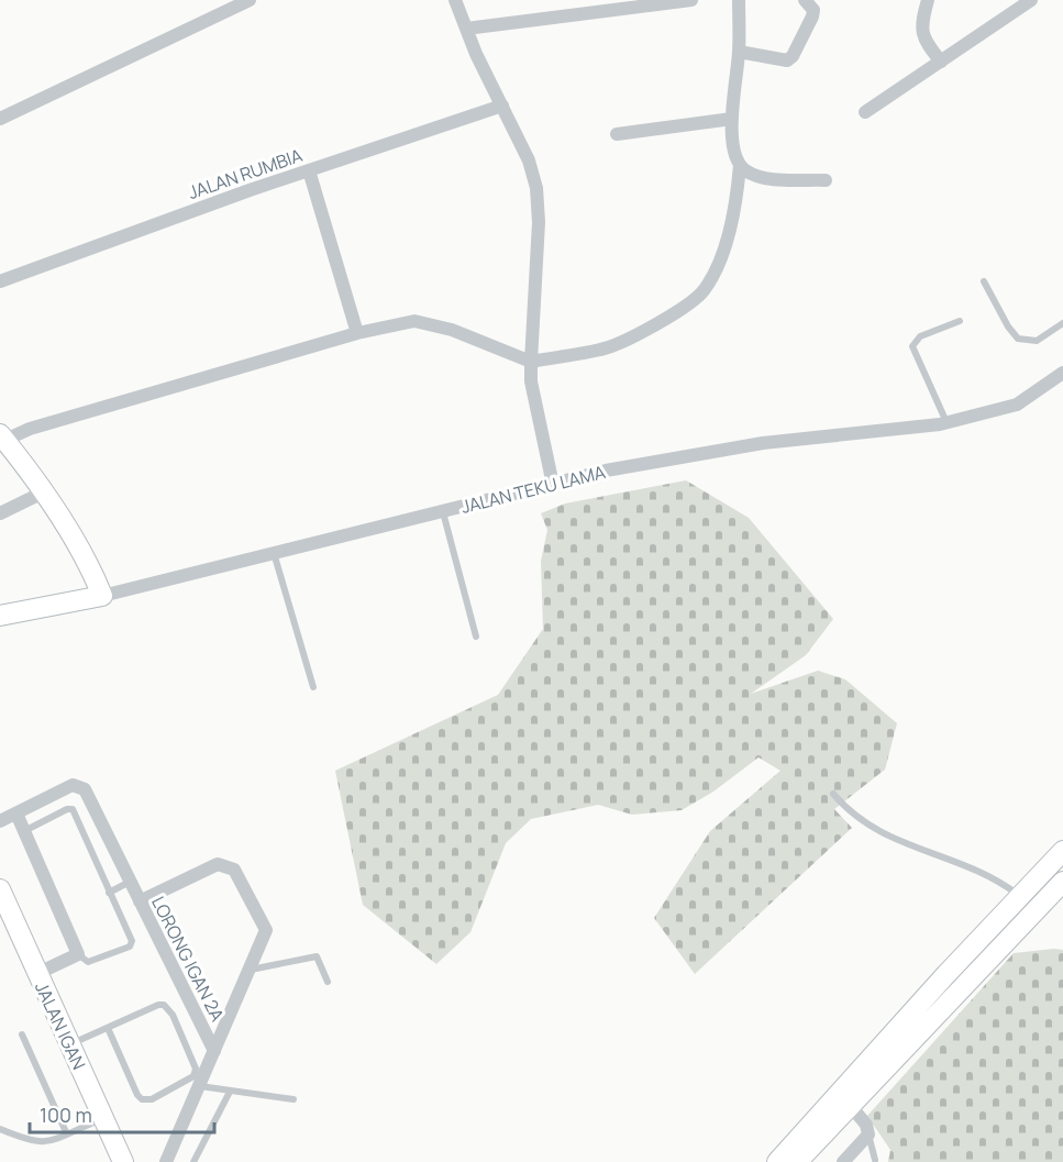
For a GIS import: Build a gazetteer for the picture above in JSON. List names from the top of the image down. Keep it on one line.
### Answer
{"streets":{"street":["JALAN RUMBIA","JALAN TEKU LAMA","LORONG IGAN 2A","JALAN IGAN"]},"scale_bar":"100 m"}
